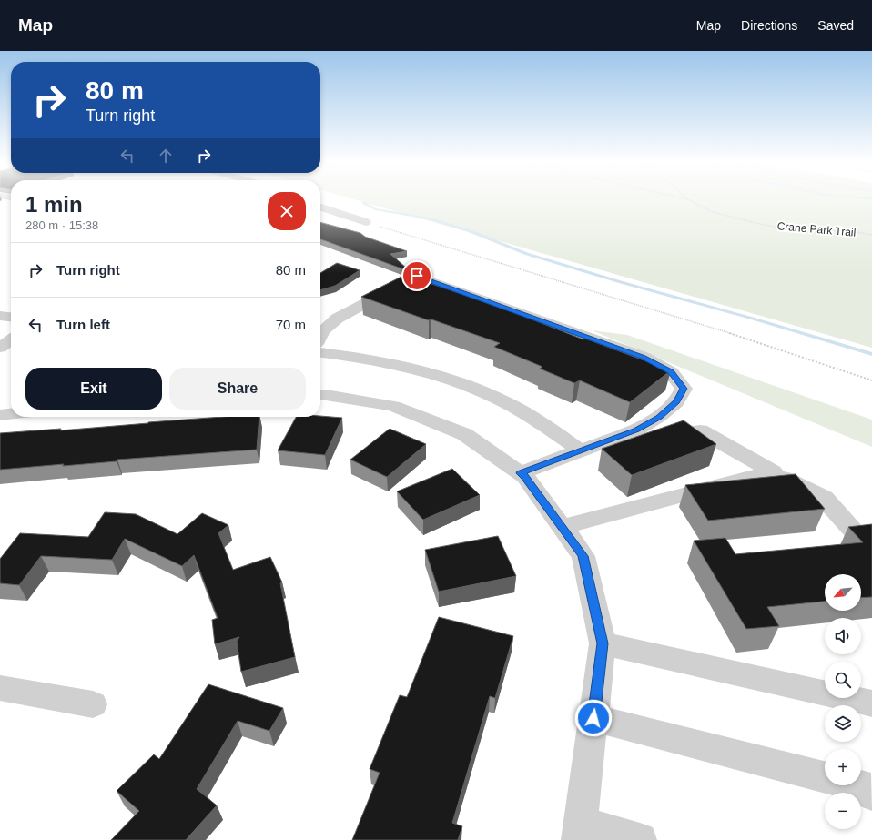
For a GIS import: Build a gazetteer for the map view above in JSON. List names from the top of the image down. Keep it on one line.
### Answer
{"streets":{"path":["Crane Park Trail"]},"north":"bottom left","page":{"header":"Map","nav":["Map","Directions","Saved"],"turn":["80 m","Turn right"],"heading":["1 min","280 m · 15:38"],"list":[{"name":"Turn right","value":"80 m"},{"name":"Turn left","value":"70 m"}],"buttons":["Exit","Share"],"map_buttons":["+","−"]}}
